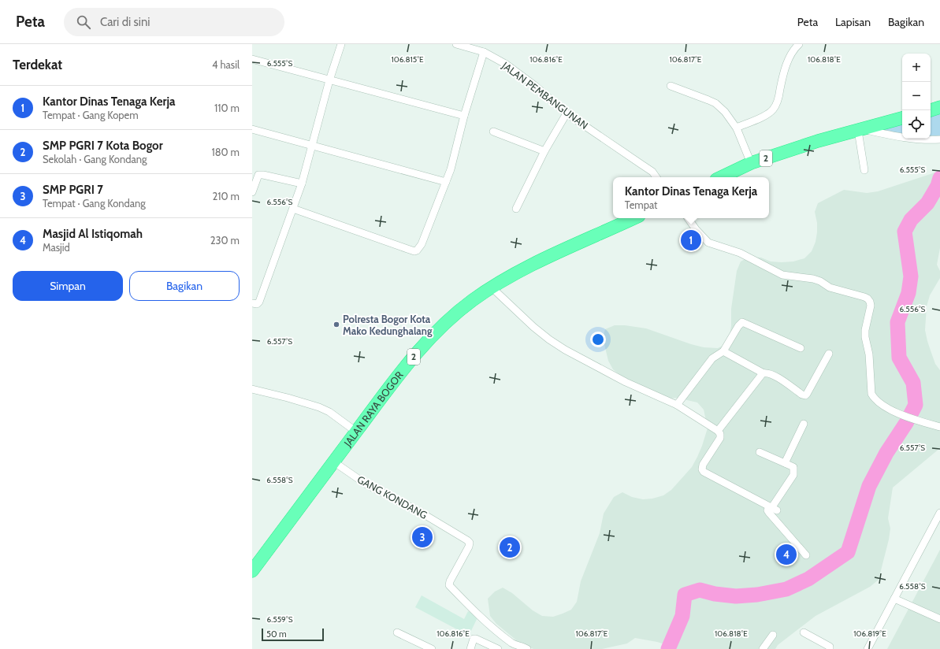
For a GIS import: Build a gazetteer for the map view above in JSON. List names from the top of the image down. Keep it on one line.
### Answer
{"streets":{"highway":["2","JALAN RAYA BOGOR"],"street":["JALAN PEMBANGUNAN","GANG KONDANG"]},"crossings":[["JALAN RAYA BOGOR","GANG KONDANG"]],"places":["Polresta Bogor Kota Mako Kedunghalang"],"scale_bar":"50 m","page":{"header":"Peta","search":"Cari di sini","nav":["Peta","Lapisan","Bagikan"],"heading":["Terdekat","4 hasil"],"map_buttons":["+","−"],"list":[{"mark":"1","name":"Kantor Dinas Tenaga Kerja","note":"Tempat · Gang Kopem","value":"110 m"},{"mark":"2","name":"SMP PGRI 7 Kota Bogor","note":"Sekolah · Gang Kondang","value":"180 m"},{"mark":"3","name":"SMP PGRI 7","note":"Tempat · Gang Kondang","value":"210 m"},{"mark":"4","name":"Masjid Al Istiqomah","note":"Masjid","value":"230 m"}],"popup":["Kantor Dinas Tenaga Kerja","Tempat"],"pins":["1","3","2","4"],"buttons":["Simpan","Bagikan"],"scale":"50 m"},"coordinates":["106.815°E","106.816°E","106.817°E","106.818°E","6.555°S","6.556°S","6.557°S","6.558°S","6.559°S","106.819°E"]}
